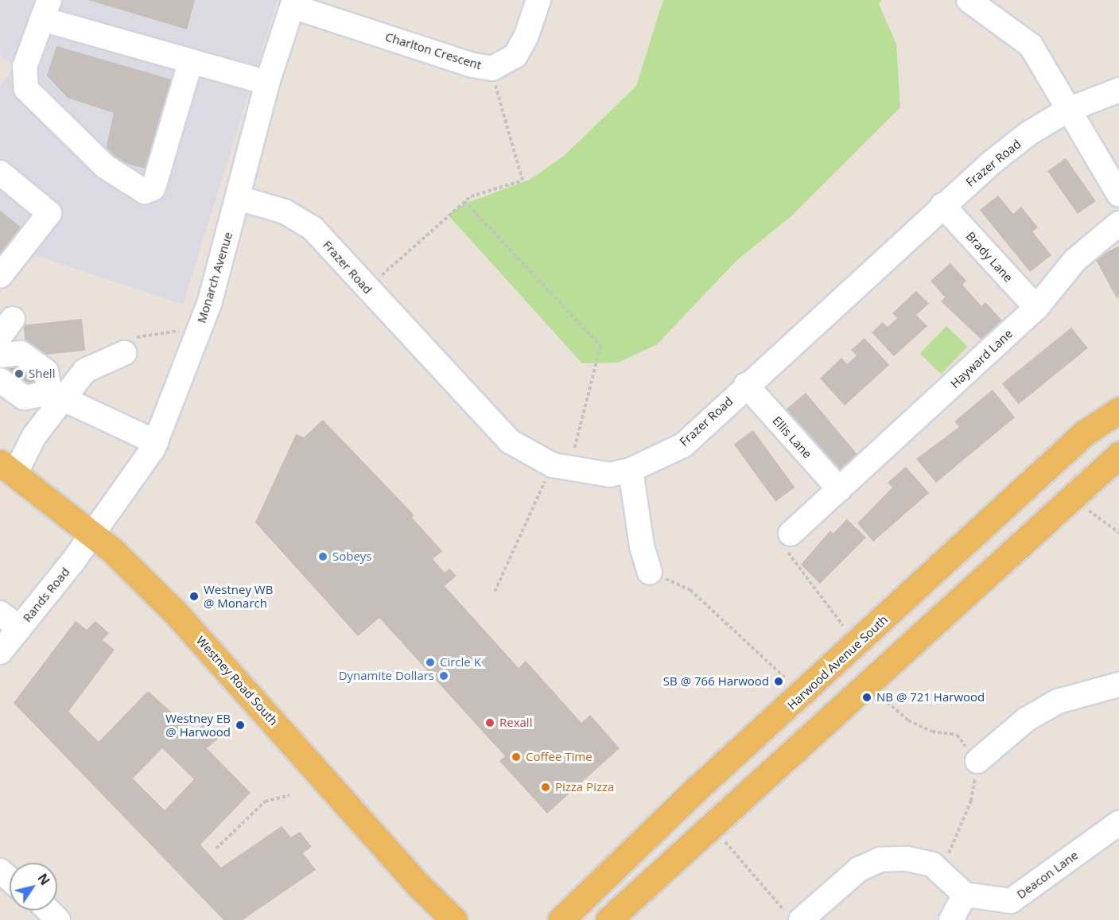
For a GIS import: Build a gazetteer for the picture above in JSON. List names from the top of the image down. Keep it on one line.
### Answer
{"streets":{"main road":["Harwood Avenue South","Westney Road South"],"street":["Charlton Crescent","Frazer Road","Brady Lane","Monarch Avenue","Hayward Lane","Ellis Lane","Rands Road","Deacon Lane"]},"crossings":[["Charlton Crescent","Monarch Avenue"],["Frazer Road","Brady Lane"],["Frazer Road","Monarch Avenue"],["Frazer Road","Ellis Lane"],["Brady Lane","Hayward Lane"],["Monarch Avenue","Rands Road"],["Monarch Avenue","Westney Road South"],["Hayward Lane","Ellis Lane"],["Rands Road","Westney Road South"]],"places":["Shell","Sobeys","Westney WB @ Monarch","Circle K","Dynamite Dollars","SB @ 766 Harwood","NB @ 721 Harwood","Rexall","Westney EB @ Harwood","Coffee Time","Pizza Pizza"],"north":"top right"}
